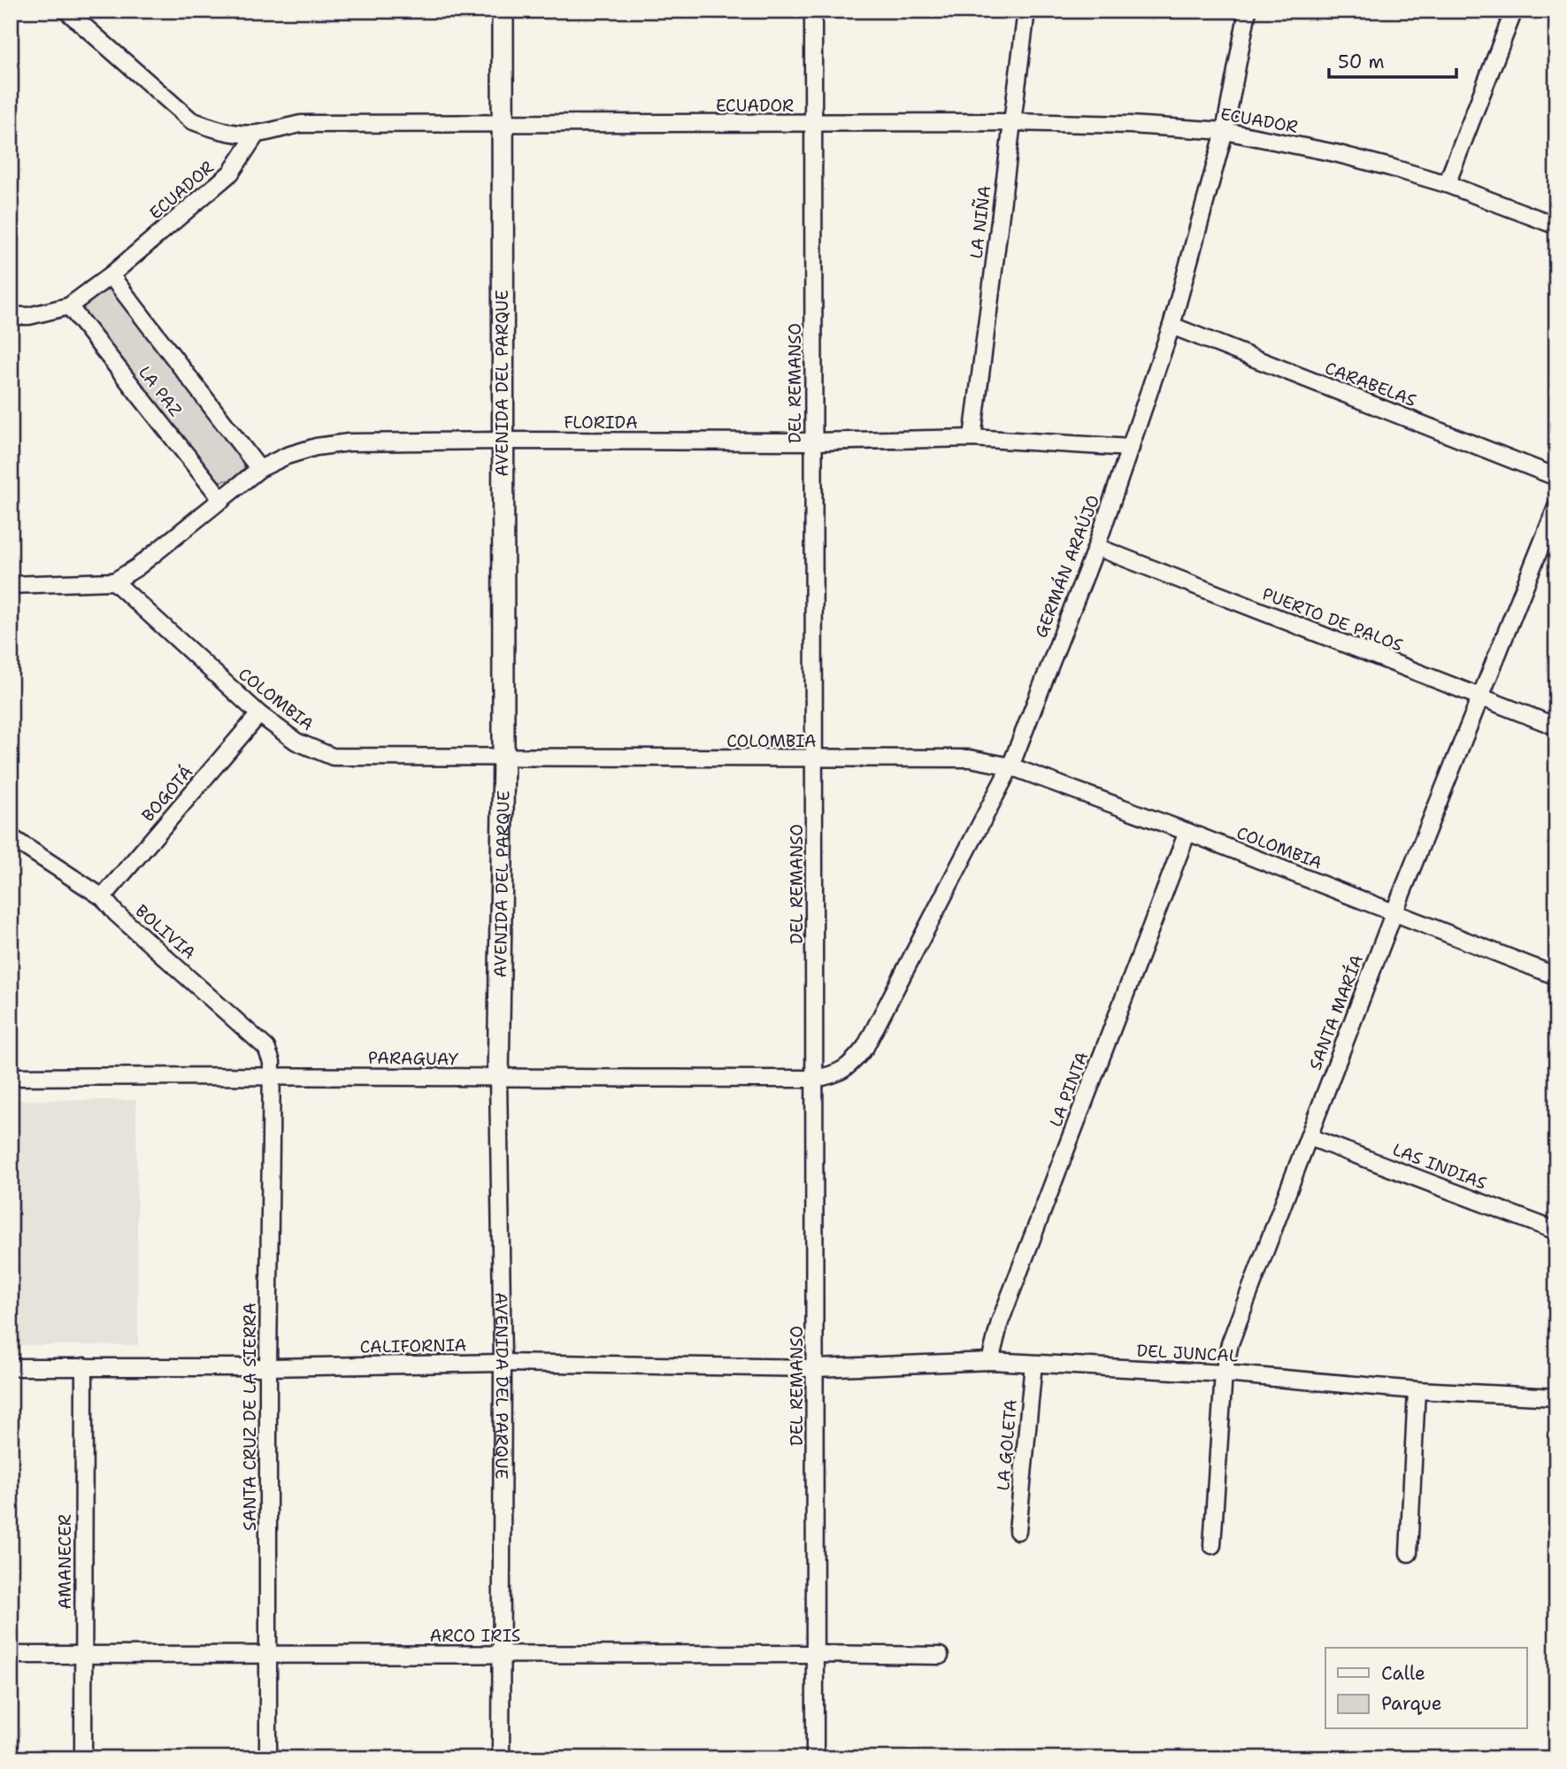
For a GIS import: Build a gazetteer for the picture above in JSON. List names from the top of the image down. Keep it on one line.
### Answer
{"streets":{"street":["ECUADOR","LA NIÑA","AVENIDA DEL PARQUE","DEL REMANSO","CARABELAS","LA PAZ","FLORIDA","GERMÁN ARAÚJO","PUERTO DE PALOS","COLOMBIA","BOGOTÁ","BOLIVIA","SANTA MARÍA","PARAGUAY","LA PINTA","LAS INDIAS","CALIFORNIA","DEL JUNCAL","SANTA CRUZ DE LA SIERRA","LA GOLETA","AMANECER","ARCO IRIS"]},"crossings":[["ECUADOR","LA NIÑA"],["ECUADOR","AVENIDA DEL PARQUE"],["ECUADOR","DEL REMANSO"],["ECUADOR","LA PAZ"],["ECUADOR","GERMÁN ARAÚJO"],["LA NIÑA","FLORIDA"],["AVENIDA DEL PARQUE","FLORIDA"],["AVENIDA DEL PARQUE","COLOMBIA"],["AVENIDA DEL PARQUE","PARAGUAY"],["AVENIDA DEL PARQUE","CALIFORNIA"],["AVENIDA DEL PARQUE","ARCO IRIS"],["DEL REMANSO","FLORIDA"],["DEL REMANSO","GERMÁN ARAÚJO"],["DEL REMANSO","COLOMBIA"],["DEL REMANSO","PARAGUAY"],["DEL REMANSO","CALIFORNIA"],["DEL REMANSO","DEL JUNCAL"],["DEL REMANSO","ARCO IRIS"],["CARABELAS","GERMÁN ARAÚJO"],["LA PAZ","FLORIDA"],["FLORIDA","GERMÁN ARAÚJO"],["FLORIDA","COLOMBIA"],["GERMÁN ARAÚJO","PUERTO DE PALOS"],["GERMÁN ARAÚJO","COLOMBIA"],["GERMÁN ARAÚJO","PARAGUAY"],["PUERTO DE PALOS","SANTA MARÍA"],["COLOMBIA","BOGOTÁ"],["COLOMBIA","SANTA MARÍA"],["COLOMBIA","LA PINTA"],["BOGOTÁ","BOLIVIA"],["BOLIVIA","PARAGUAY"],["BOLIVIA","SANTA CRUZ DE LA SIERRA"],["SANTA MARÍA","LAS INDIAS"],["SANTA MARÍA","DEL JUNCAL"],["PARAGUAY","SANTA CRUZ DE LA SIERRA"],["LA PINTA","DEL JUNCAL"],["CALIFORNIA","DEL JUNCAL"],["CALIFORNIA","SANTA CRUZ DE LA SIERRA"],["CALIFORNIA","AMANECER"],["DEL JUNCAL","LA GOLETA"],["SANTA CRUZ DE LA SIERRA","ARCO IRIS"],["AMANECER","ARCO IRIS"]],"legend":["Calle","Parque"],"scale_bar":"50 m"}
